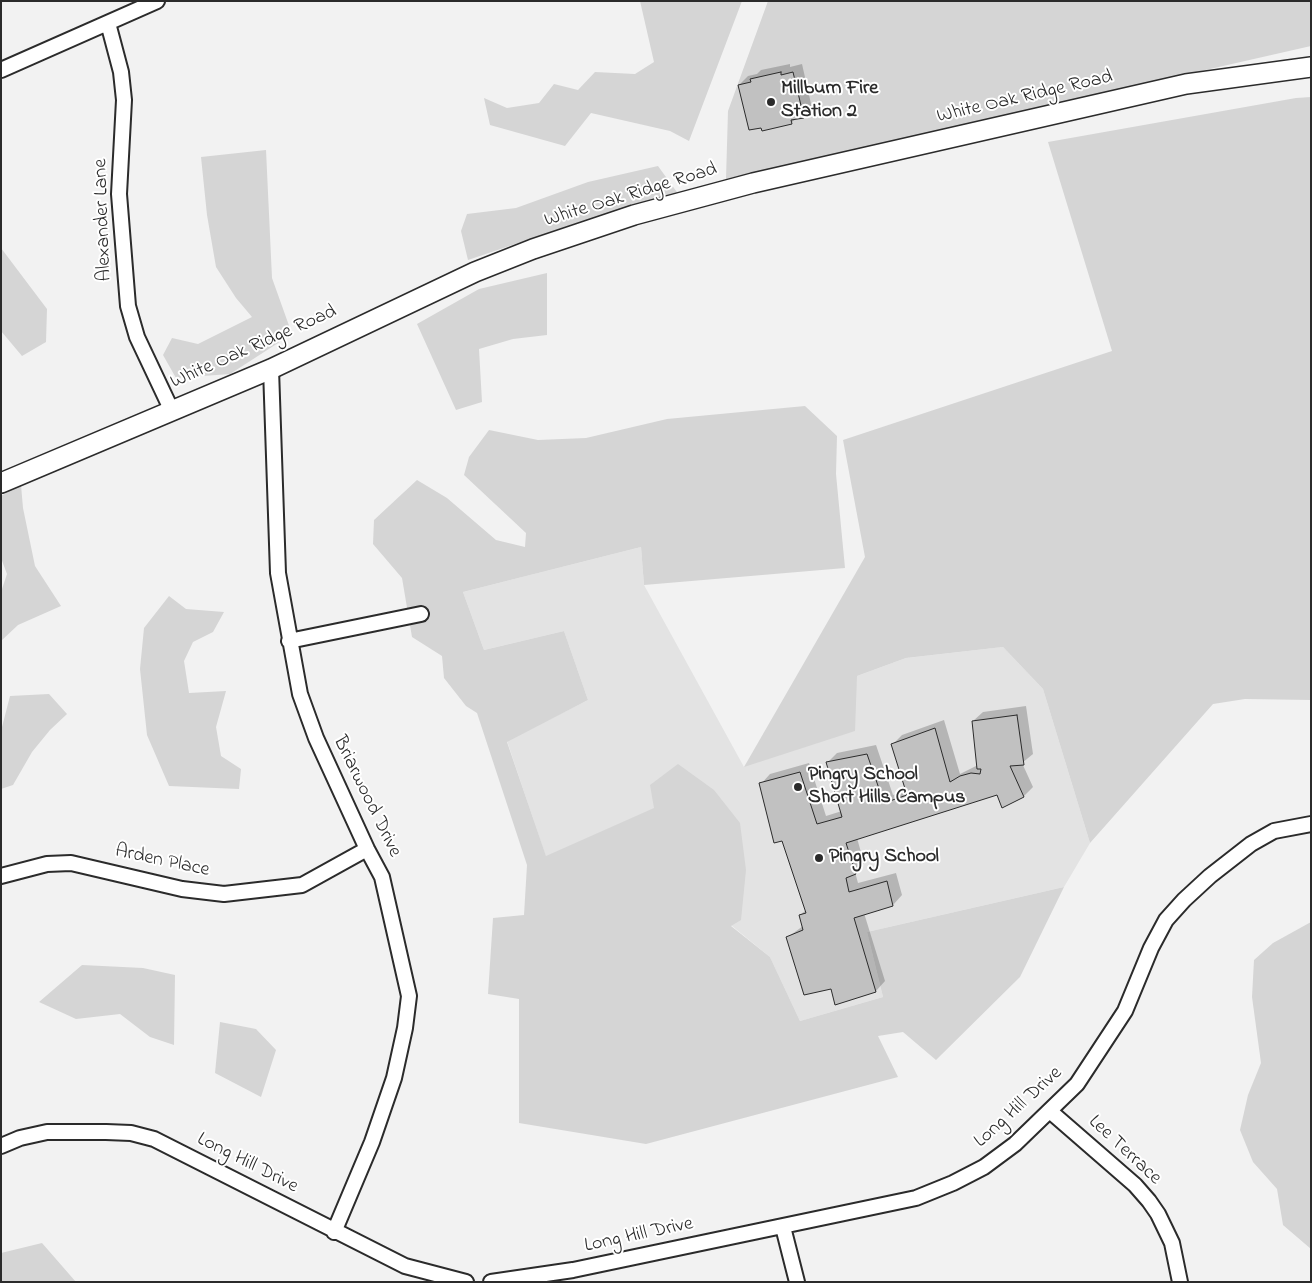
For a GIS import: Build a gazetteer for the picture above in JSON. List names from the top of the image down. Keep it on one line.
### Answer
{"streets":{"street":["White Oak Ridge Road","Alexander Lane","Briarwood Drive","Arden Place","Long Hill Drive","Lee Terrace"]},"crossings":[["White Oak Ridge Road","Alexander Lane"],["White Oak Ridge Road","Briarwood Drive"],["Briarwood Drive","Arden Place"],["Briarwood Drive","Long Hill Drive"],["Long Hill Drive","Lee Terrace"]],"places":["Millburn Fire Station 2","Pingry School Short Hills Campus","Pingry School"]}
